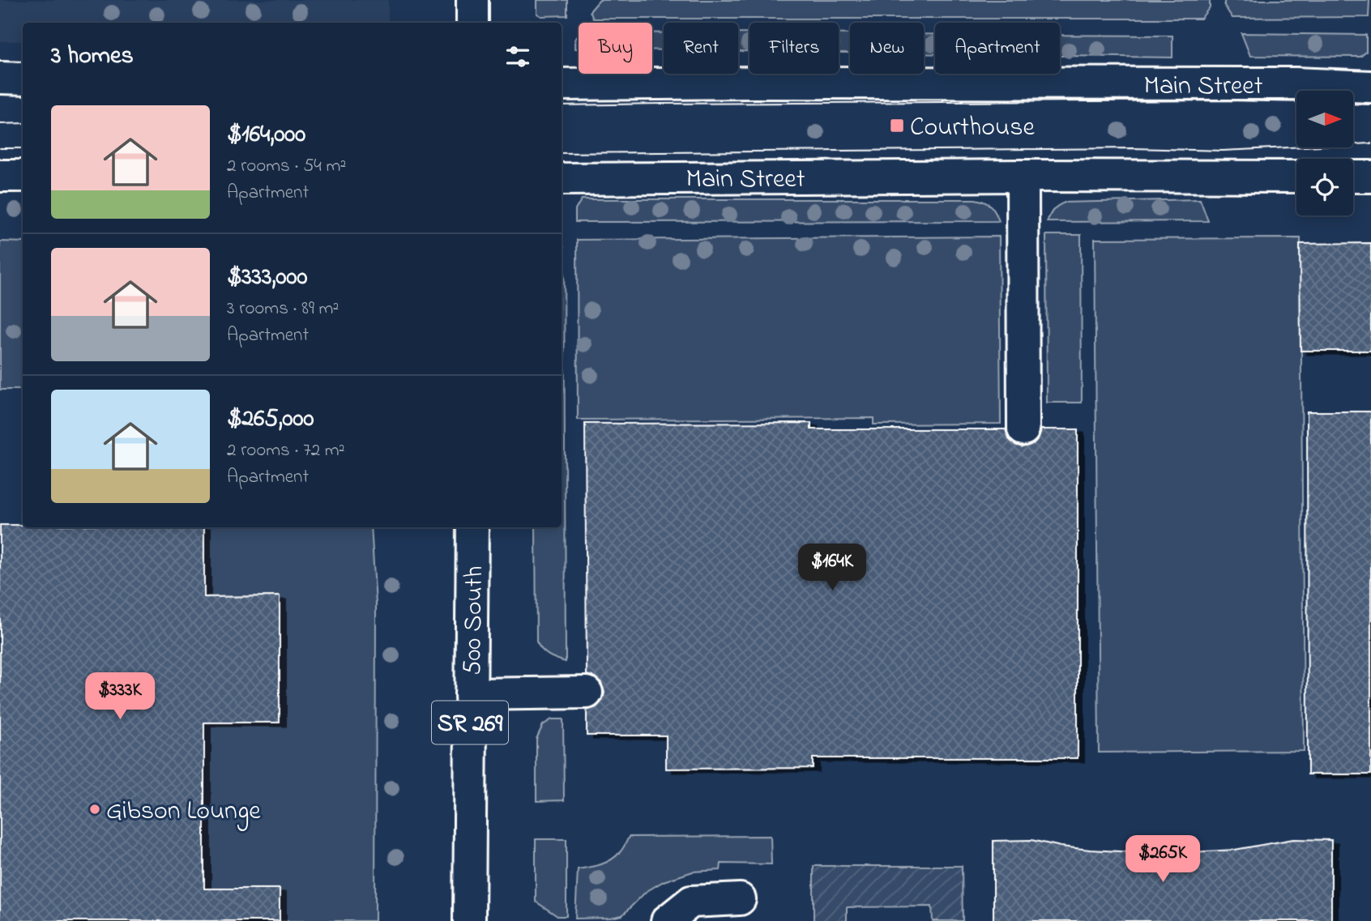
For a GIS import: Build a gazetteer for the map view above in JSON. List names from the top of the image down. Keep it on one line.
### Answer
{"streets":{"street":["Main Street","500 South","SR 269"]},"places":{"transit":["Courthouse"],"other":["Gibson Lounge"]},"north":"right","page":{"chip":["Buy","Rent","Filters","New","Apartment"],"heading":"3 homes","list":[{"name":"$164,000","note":"2 rooms · 54 m² · Apartment"},{"name":"$333,000","note":"3 rooms · 89 m² · Apartment"},{"name":"$265,000","note":"2 rooms · 72 m² · Apartment"}],"price":["$164K","$333K","$265K"]}}
